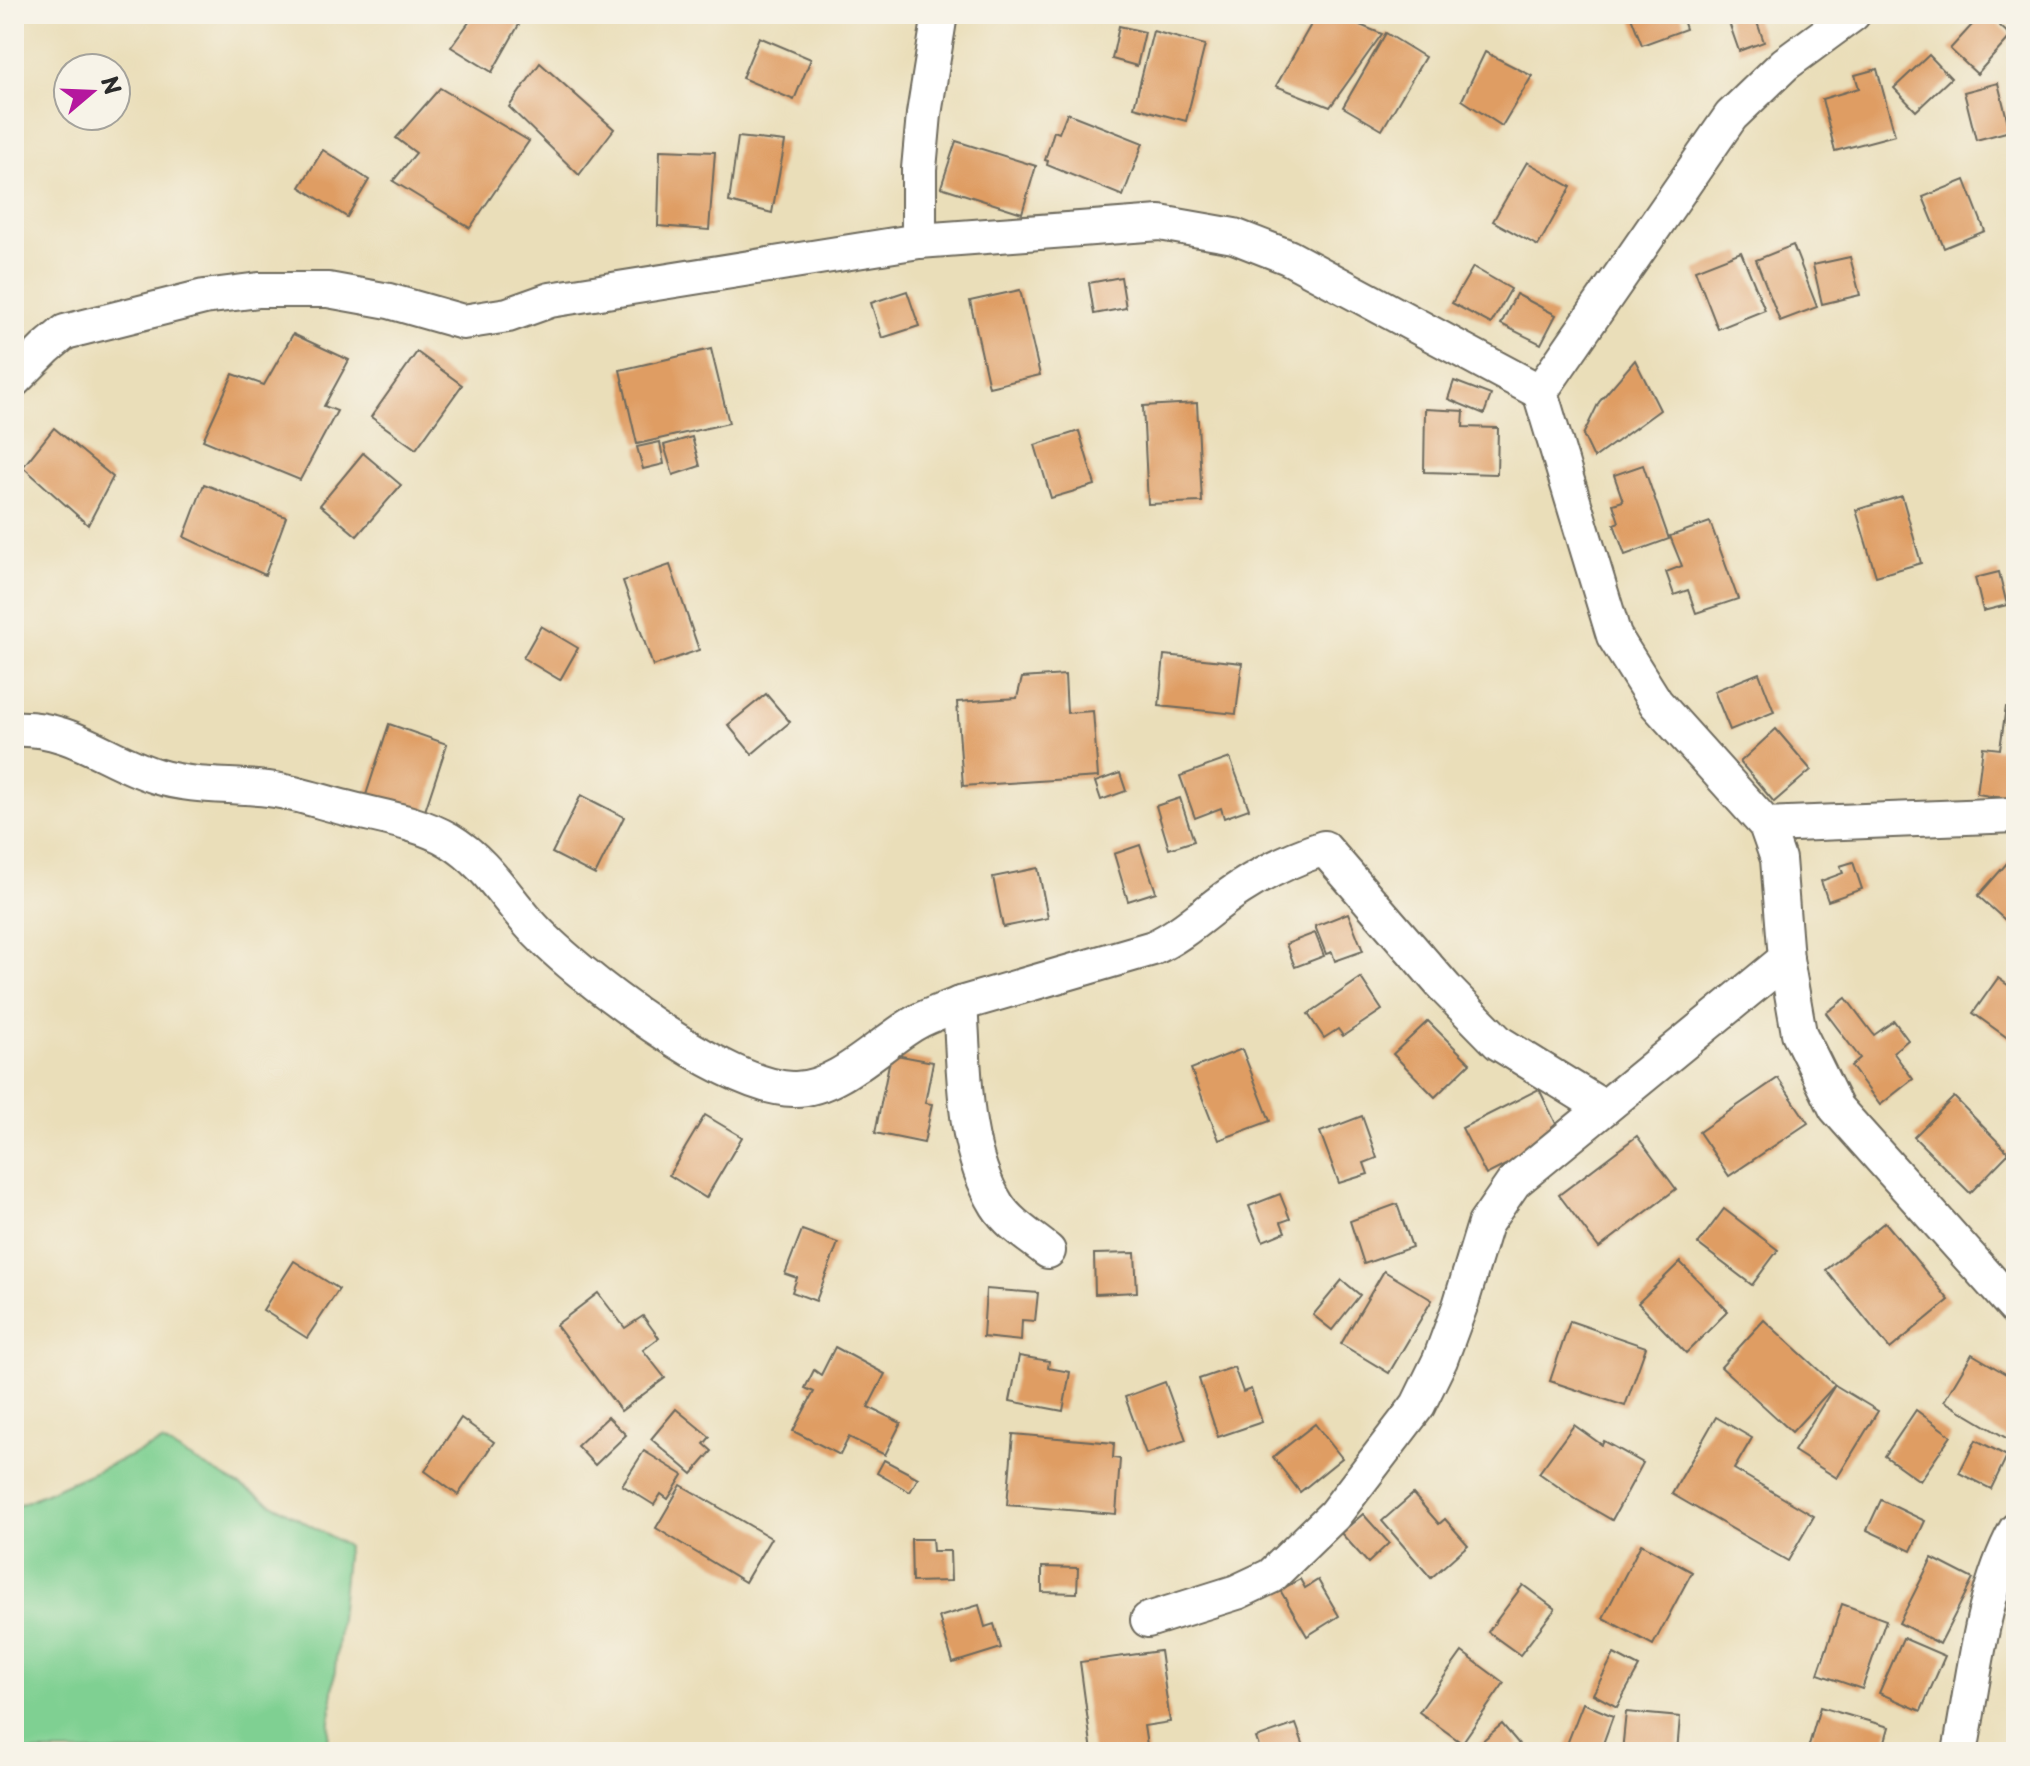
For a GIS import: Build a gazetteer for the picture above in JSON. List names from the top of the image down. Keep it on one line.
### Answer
{"north":"right"}
